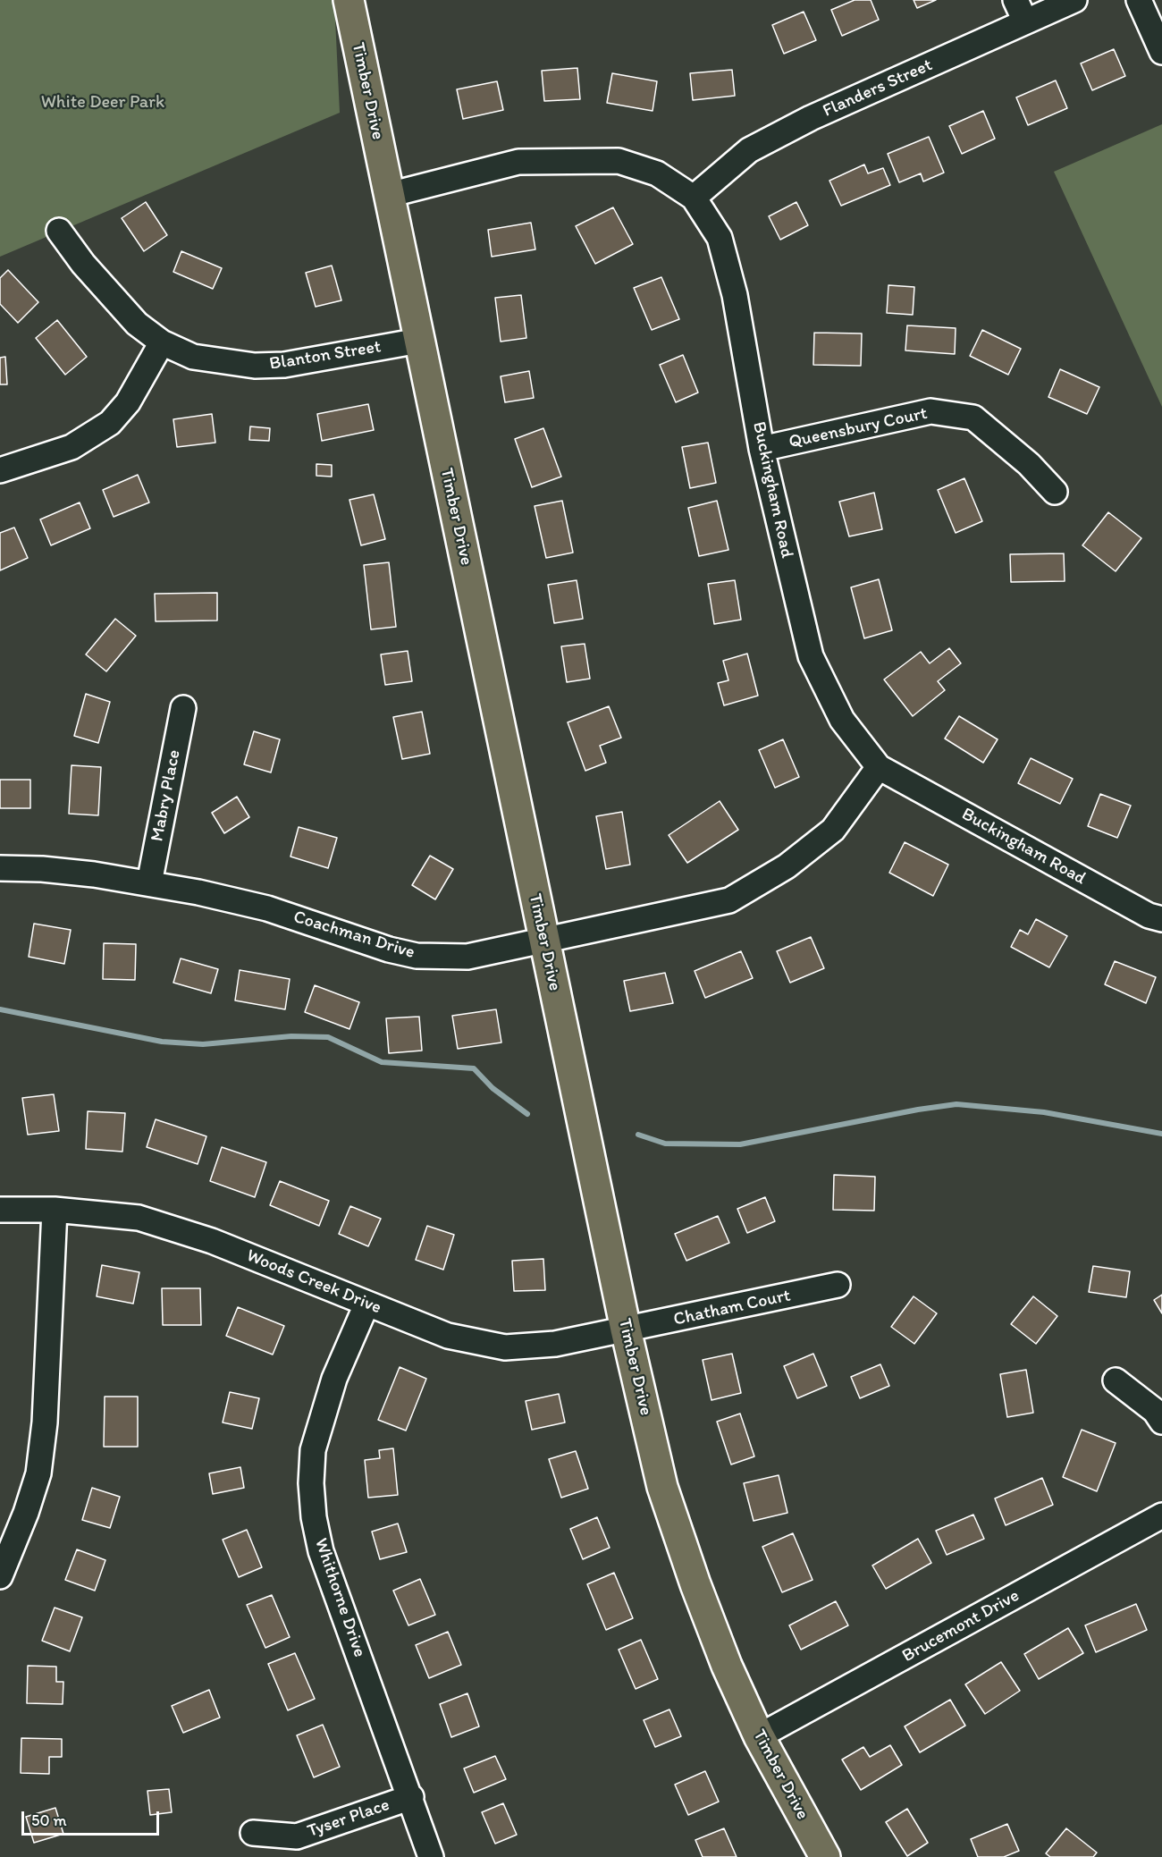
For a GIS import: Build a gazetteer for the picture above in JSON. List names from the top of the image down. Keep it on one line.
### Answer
{"streets":{"main road":["Timber Drive"],"street":["Flanders Street","Blanton Street","Queensbury Court","Buckingham Road","Mabry Place","Coachman Drive","Woods Creek Drive","Chatham Court","Whithorne Drive","Brucemont Drive","Tyser Place"]},"crossings":[["Flanders Street","Buckingham Road"],["Timber Drive","Blanton Street"],["Timber Drive","Buckingham Road"],["Timber Drive","Coachman Drive"],["Timber Drive","Woods Creek Drive"],["Timber Drive","Chatham Court"],["Timber Drive","Brucemont Drive"],["Queensbury Court","Buckingham Road"],["Buckingham Road","Coachman Drive"],["Mabry Place","Coachman Drive"],["Woods Creek Drive","Chatham Court"],["Woods Creek Drive","Whithorne Drive"],["Whithorne Drive","Tyser Place"]],"parks":["White Deer Park"],"scale_bar":"50 m"}
